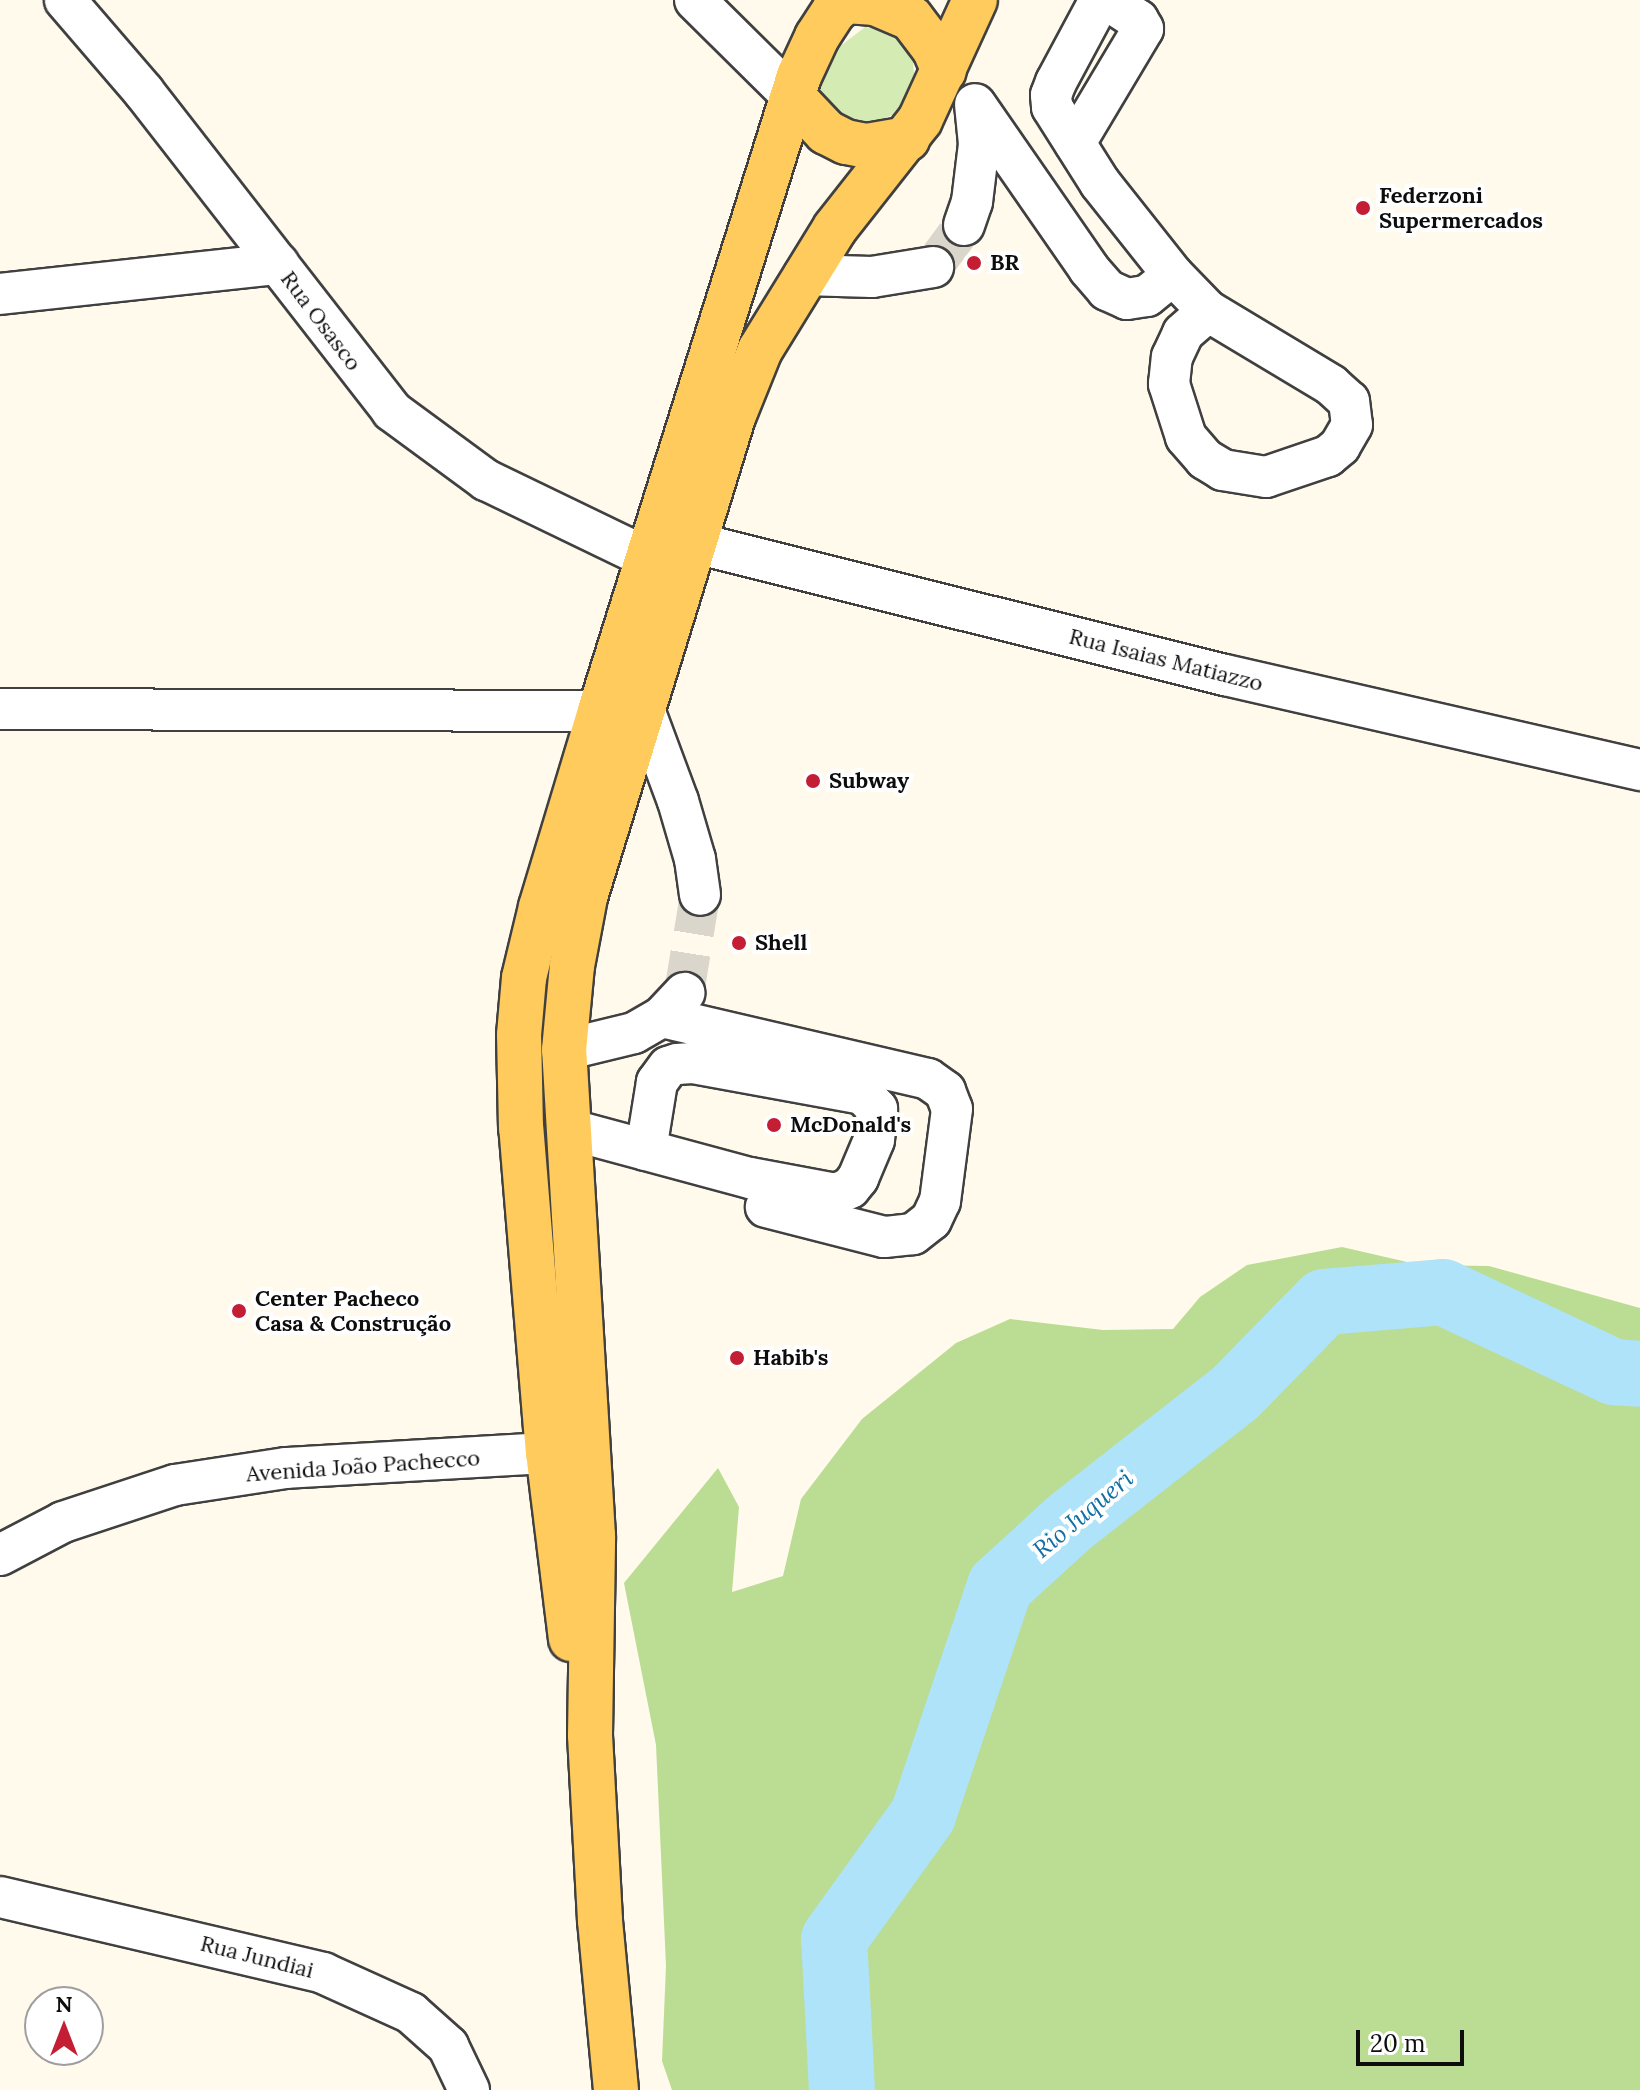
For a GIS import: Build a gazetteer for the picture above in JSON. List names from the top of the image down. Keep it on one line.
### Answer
{"streets":{"street":["Rua Osasco","Rua Isaias Matiazzo","Avenida João Pachecco","Rua Jundiai"]},"water":["Rio Juqueri"],"places":["Federzoni Supermercados","BR","Subway","Shell","McDonald's","Center Pacheco Casa & Construção","Habib's"],"scale_bar":"20 m","north":"top"}
